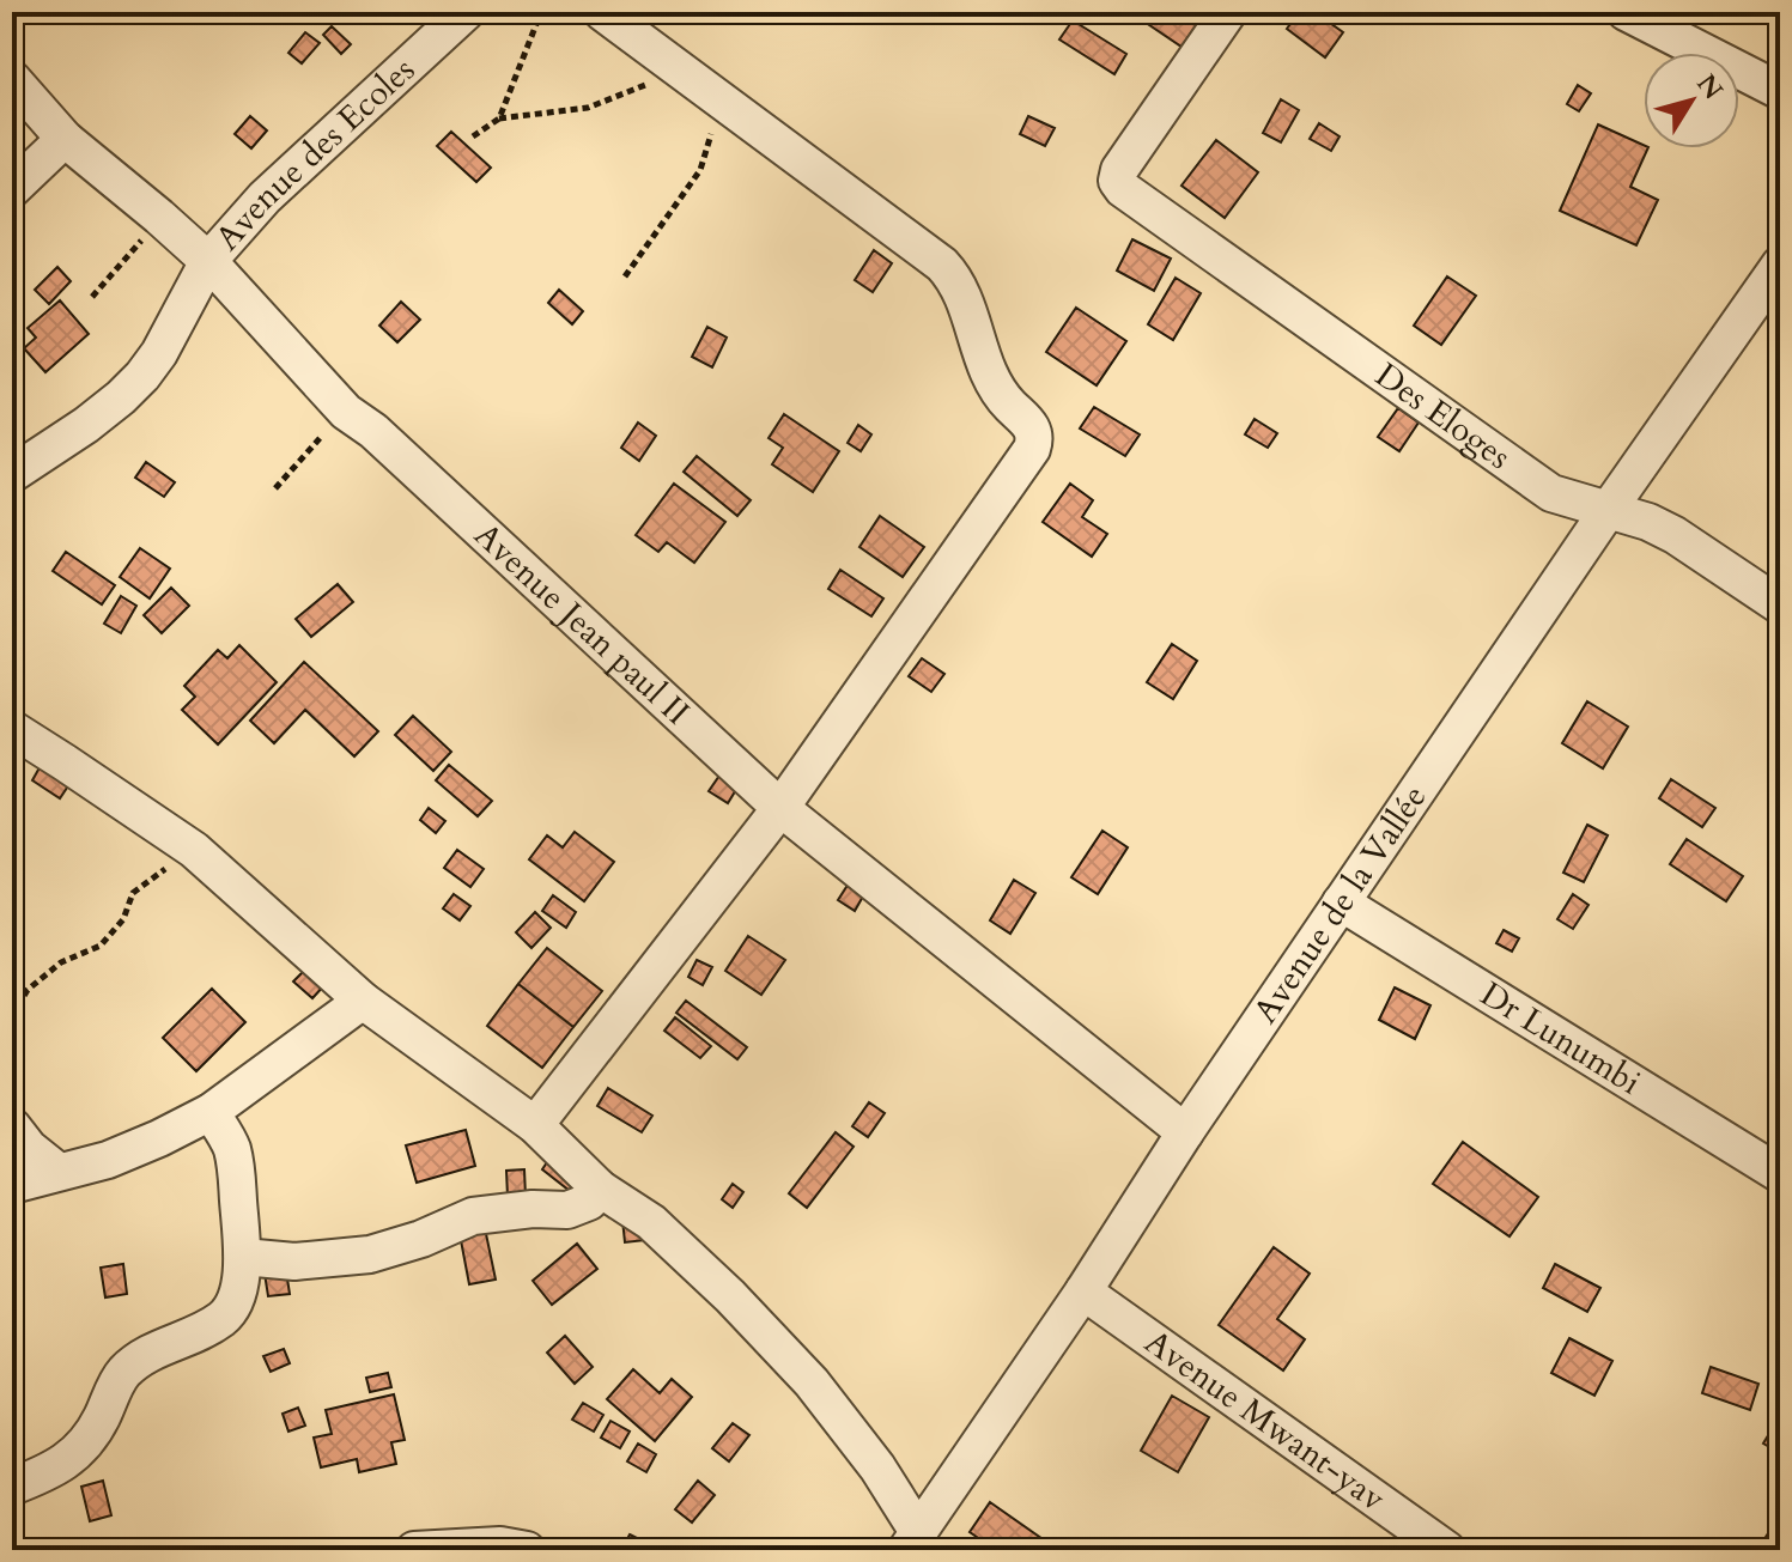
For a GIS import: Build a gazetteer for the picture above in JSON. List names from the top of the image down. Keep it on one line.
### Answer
{"streets":{"street":["Avenue des Ecoles","Des Eloges","Avenue Jean paul II","Avenue de la Vallée","Dr Lunumbi","Avenue Mwant-yav"]},"crossings":[["Avenue des Ecoles","Avenue Jean paul II"],["Des Eloges","Avenue de la Vallée"],["Avenue Jean paul II","Avenue de la Vallée"],["Avenue de la Vallée","Dr Lunumbi"],["Avenue de la Vallée","Avenue Mwant-yav"]],"north":"top right"}
